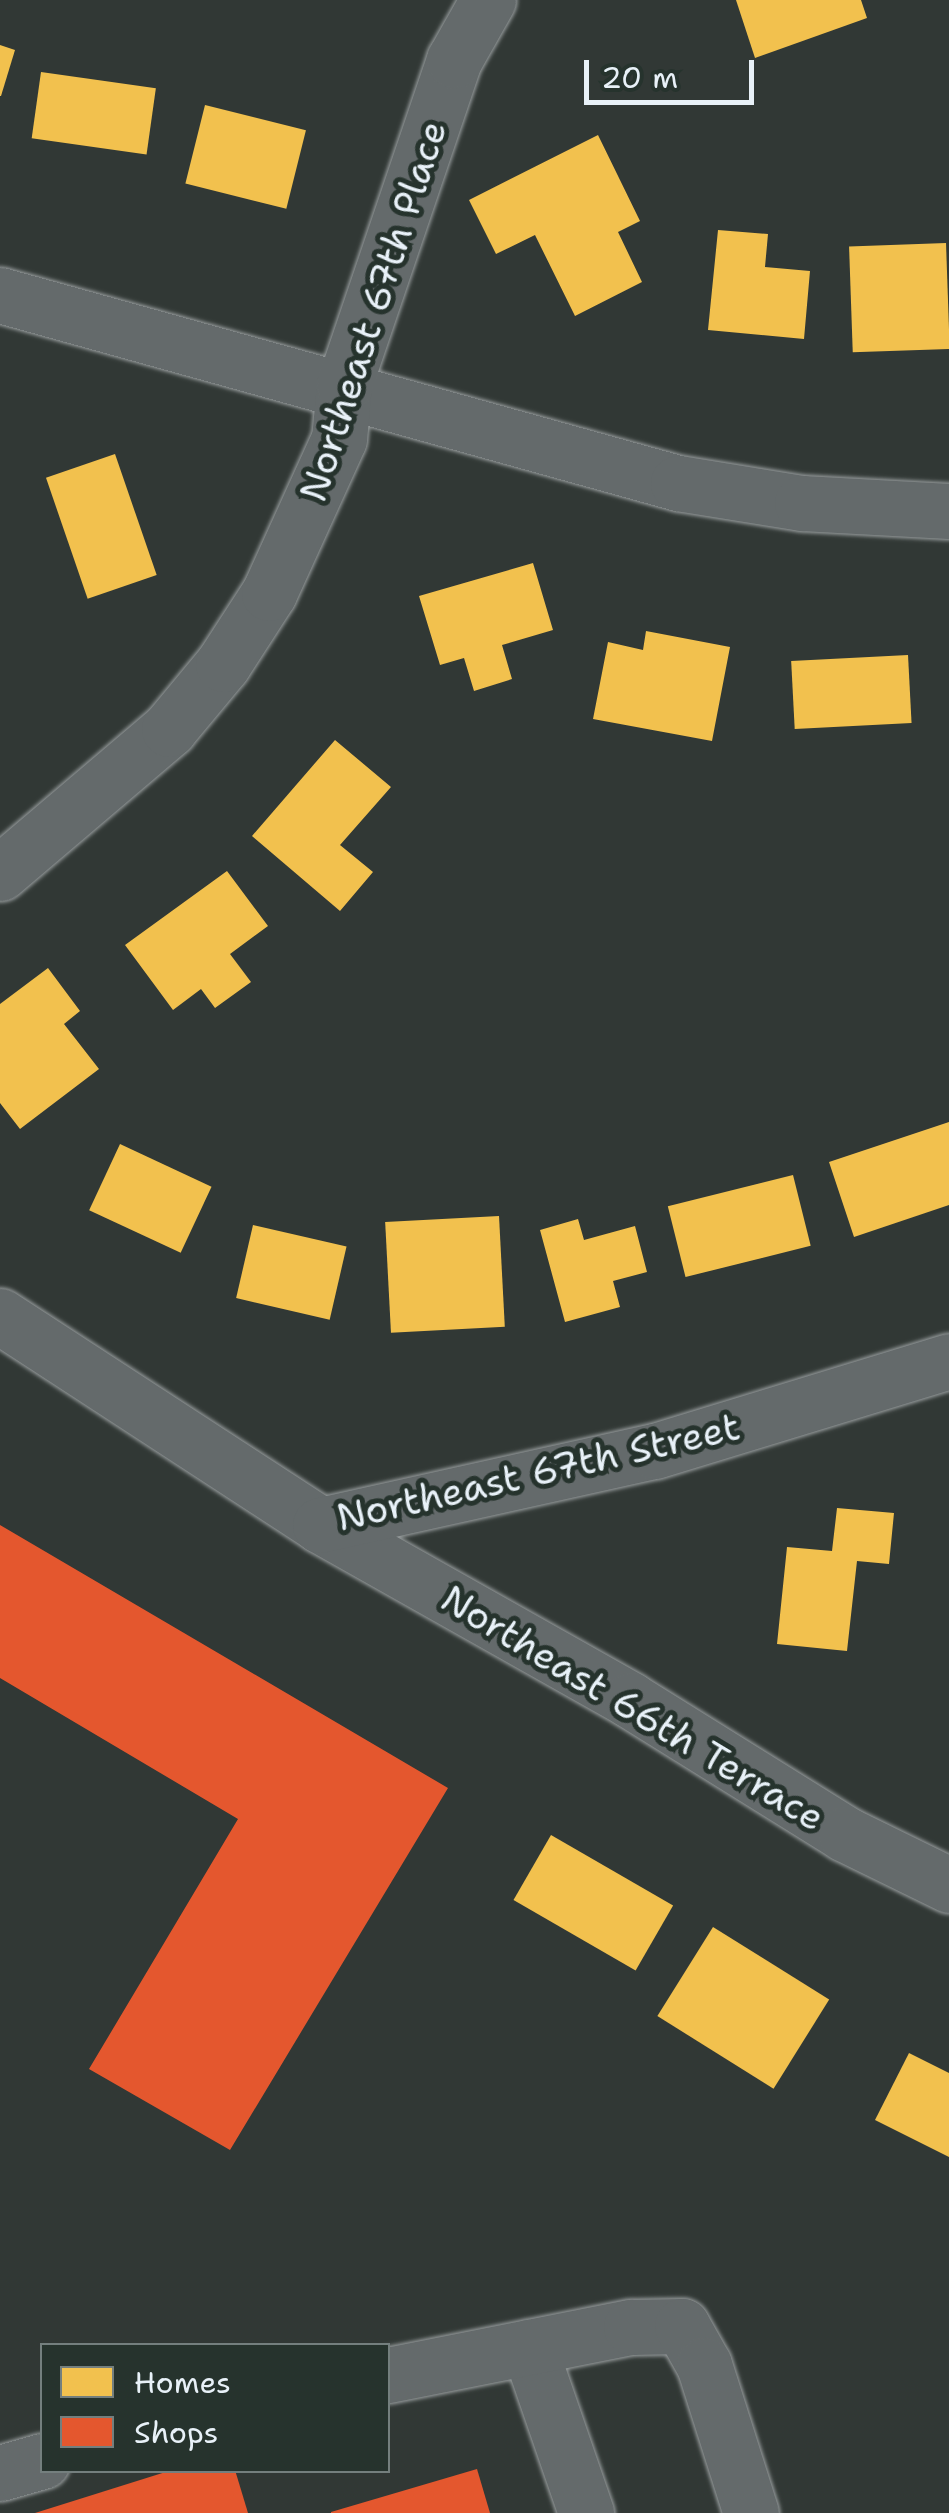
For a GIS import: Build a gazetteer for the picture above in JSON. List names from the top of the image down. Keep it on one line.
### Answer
{"streets":{"street":["Northeast 67th Place","Northeast 67th Street","Northeast 66th Terrace"]},"crossings":[["Northeast 67th Street","Northeast 66th Terrace"]],"legend":["Homes","Shops"],"scale_bar":"20 m"}
